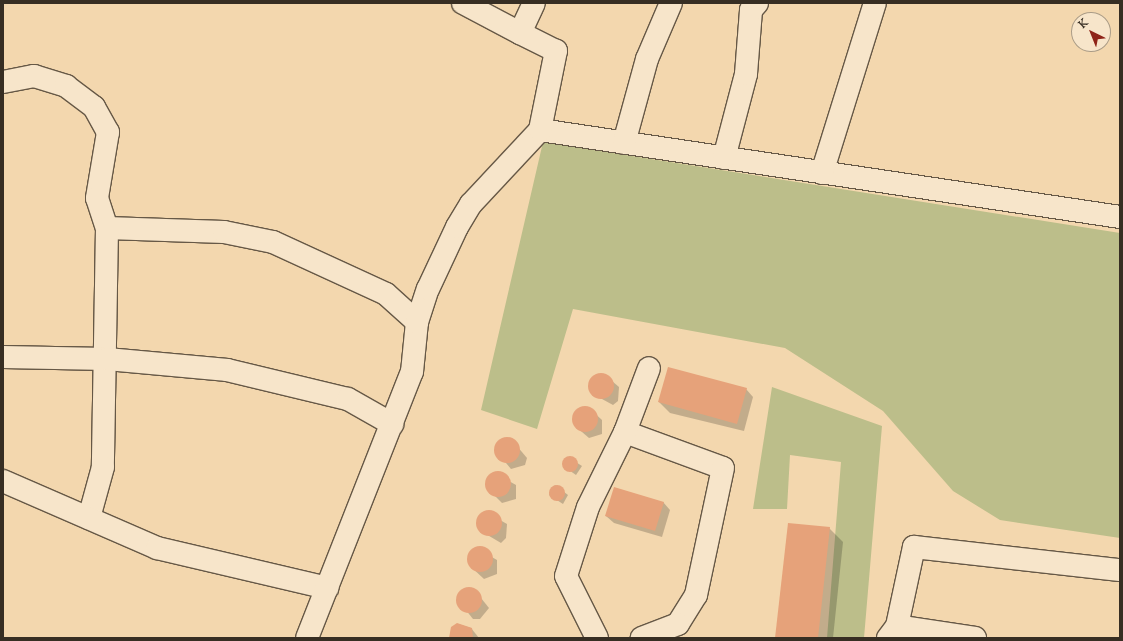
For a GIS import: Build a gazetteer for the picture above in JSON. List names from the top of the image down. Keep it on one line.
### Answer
{"north":"top left"}
